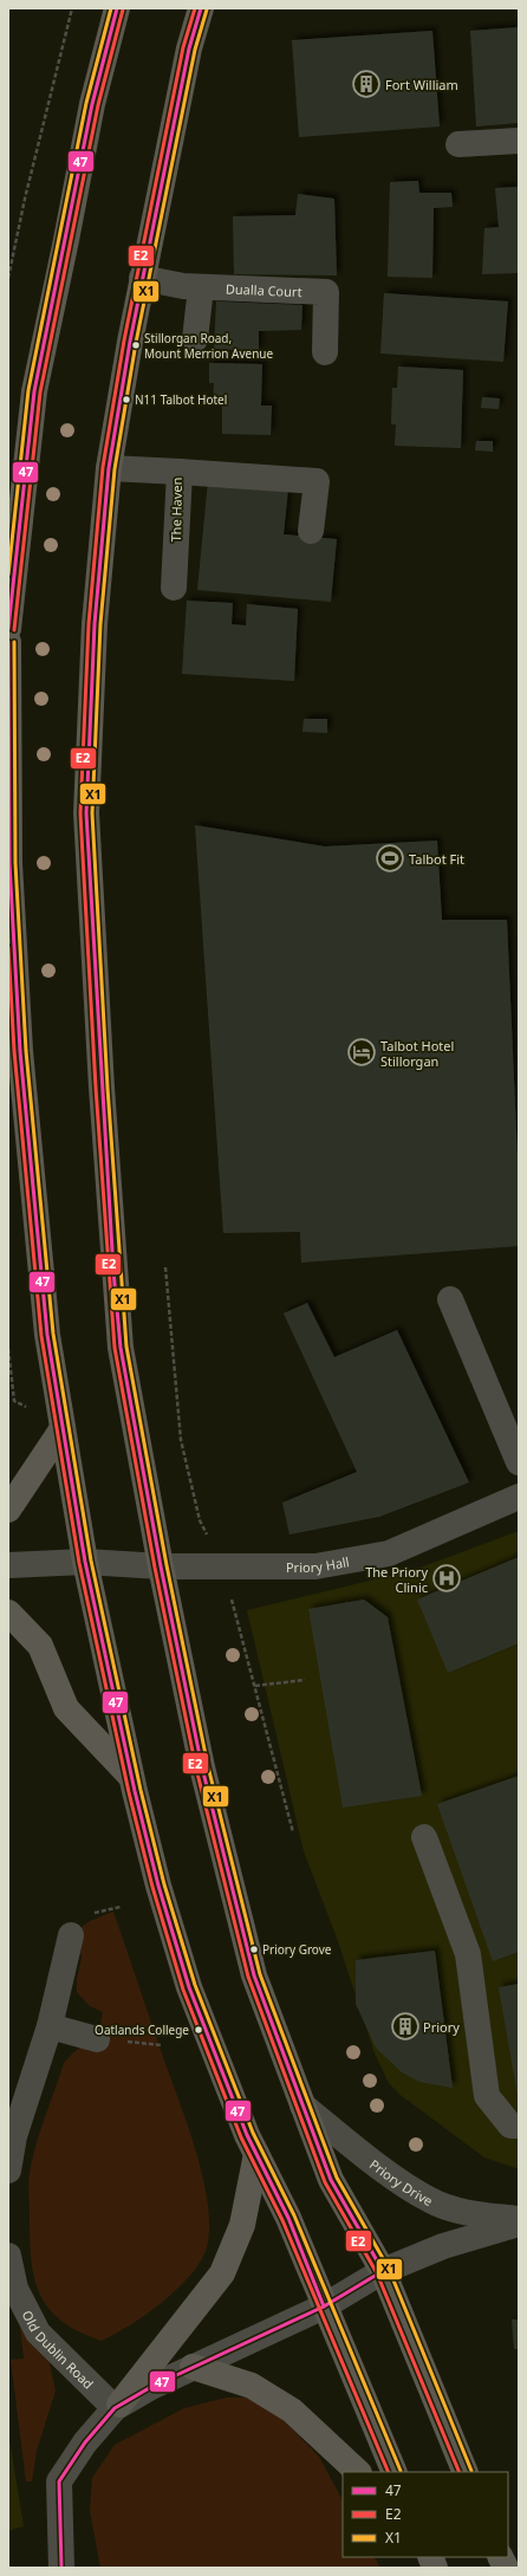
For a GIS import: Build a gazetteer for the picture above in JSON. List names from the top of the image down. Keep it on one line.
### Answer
{"streets":{"street":["Dualla Court","The Haven","Priory Hall","Priory Drive","Old Dublin Road"]},"places":{"building":["Fort William","Priory"],"other":["Stillorgan Road, Mount Merrion Avenue","N11 Talbot Hotel","Priory Grove","Oatlands College"],"sports":["Talbot Fit"],"hotel":["Talbot Hotel Stillorgan"],"hospital":["The Priory Clinic"]},"lines":["transit line 47","transit line E2","transit line X1"],"legend":["47","E2","X1"]}
